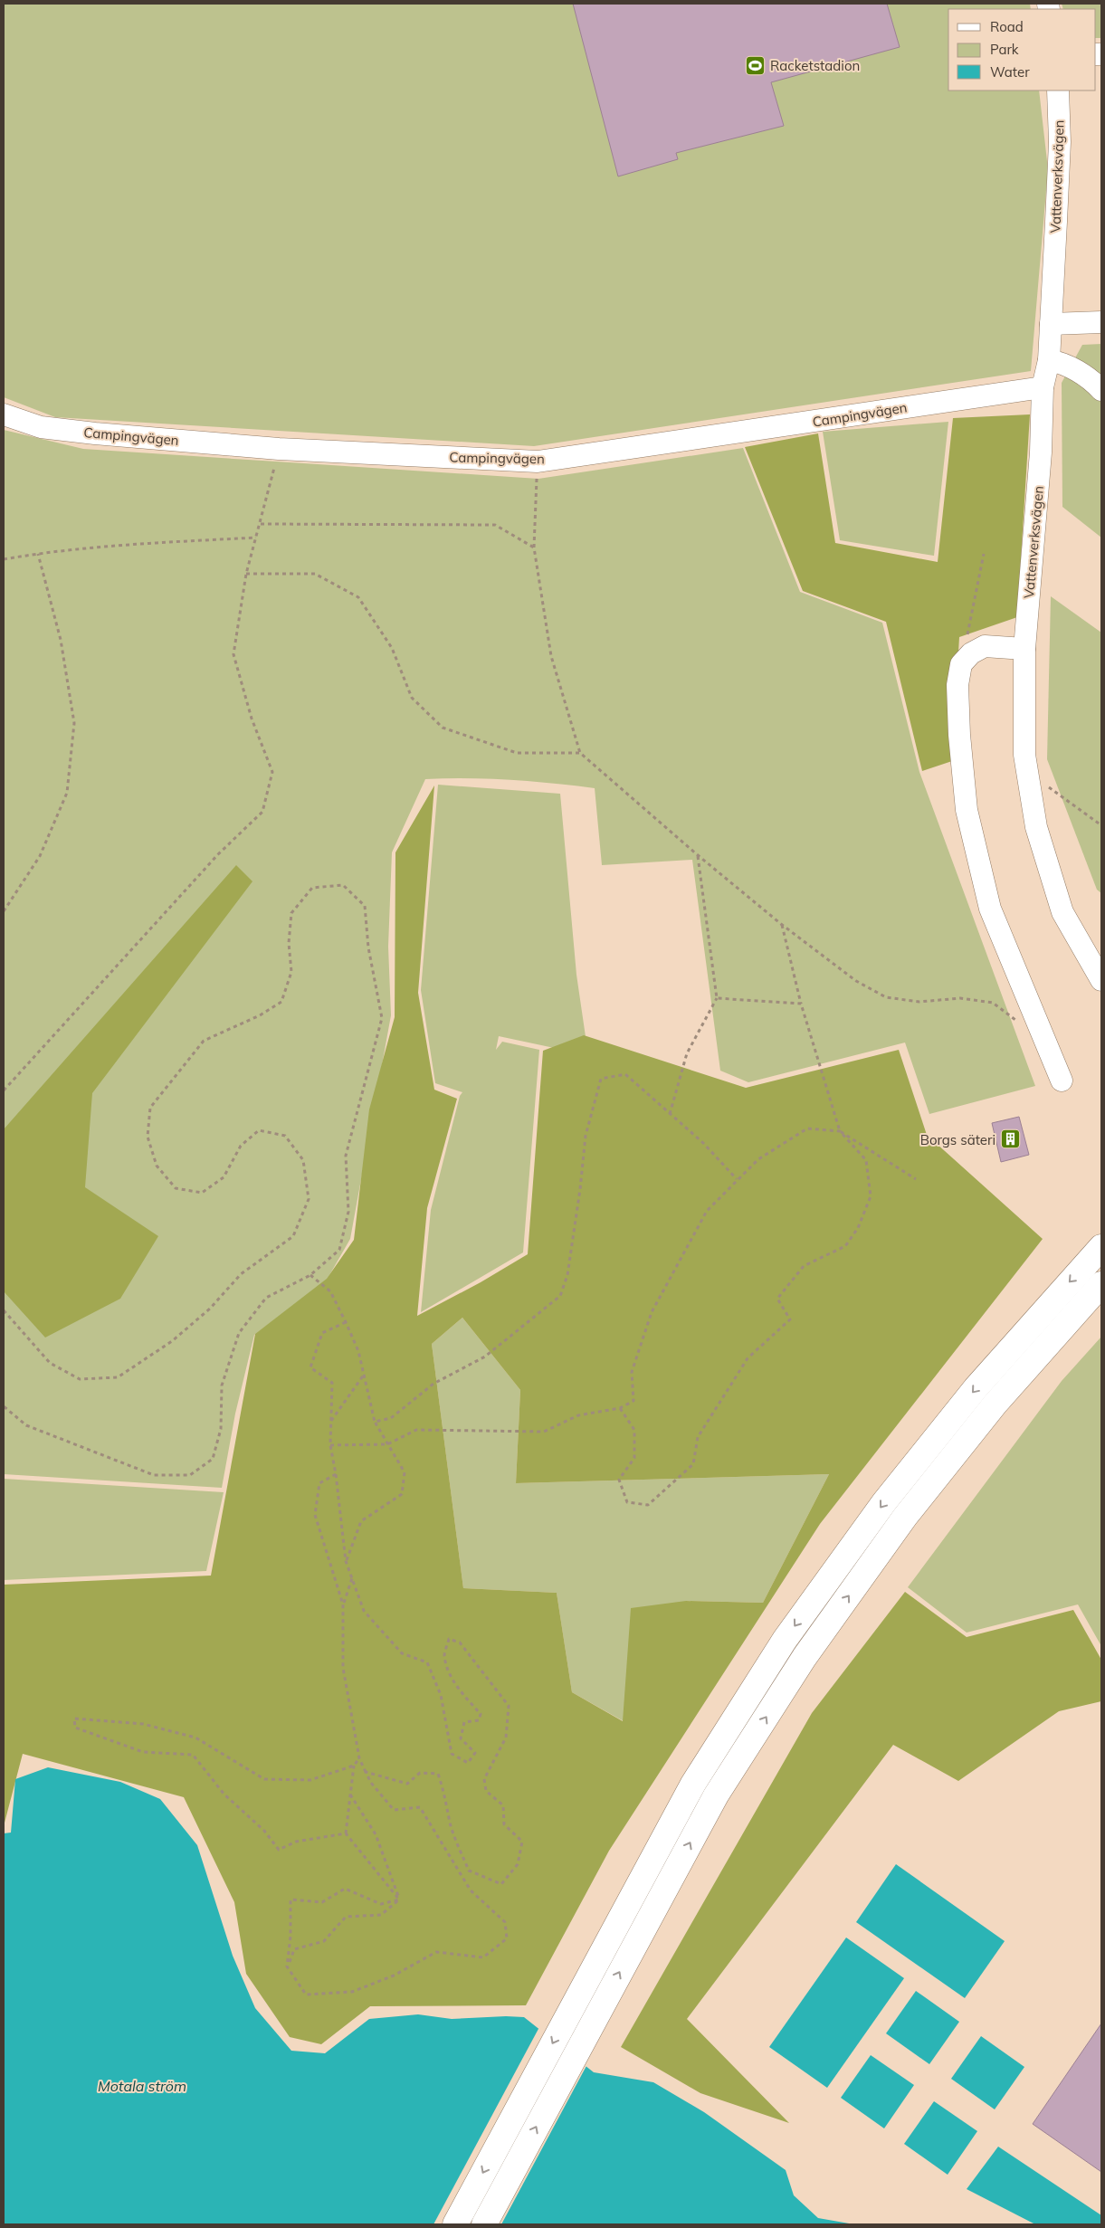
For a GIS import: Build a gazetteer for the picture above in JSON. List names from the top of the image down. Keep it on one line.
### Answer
{"streets":{"street":["Vattenverksvägen","Campingvägen"]},"crossings":[["Vattenverksvägen","Campingvägen"]],"water":["Motala ström"],"places":{"sports":["Racketstadion"],"building":["Borgs säteri"]},"legend":["Road","Park","Water"]}
